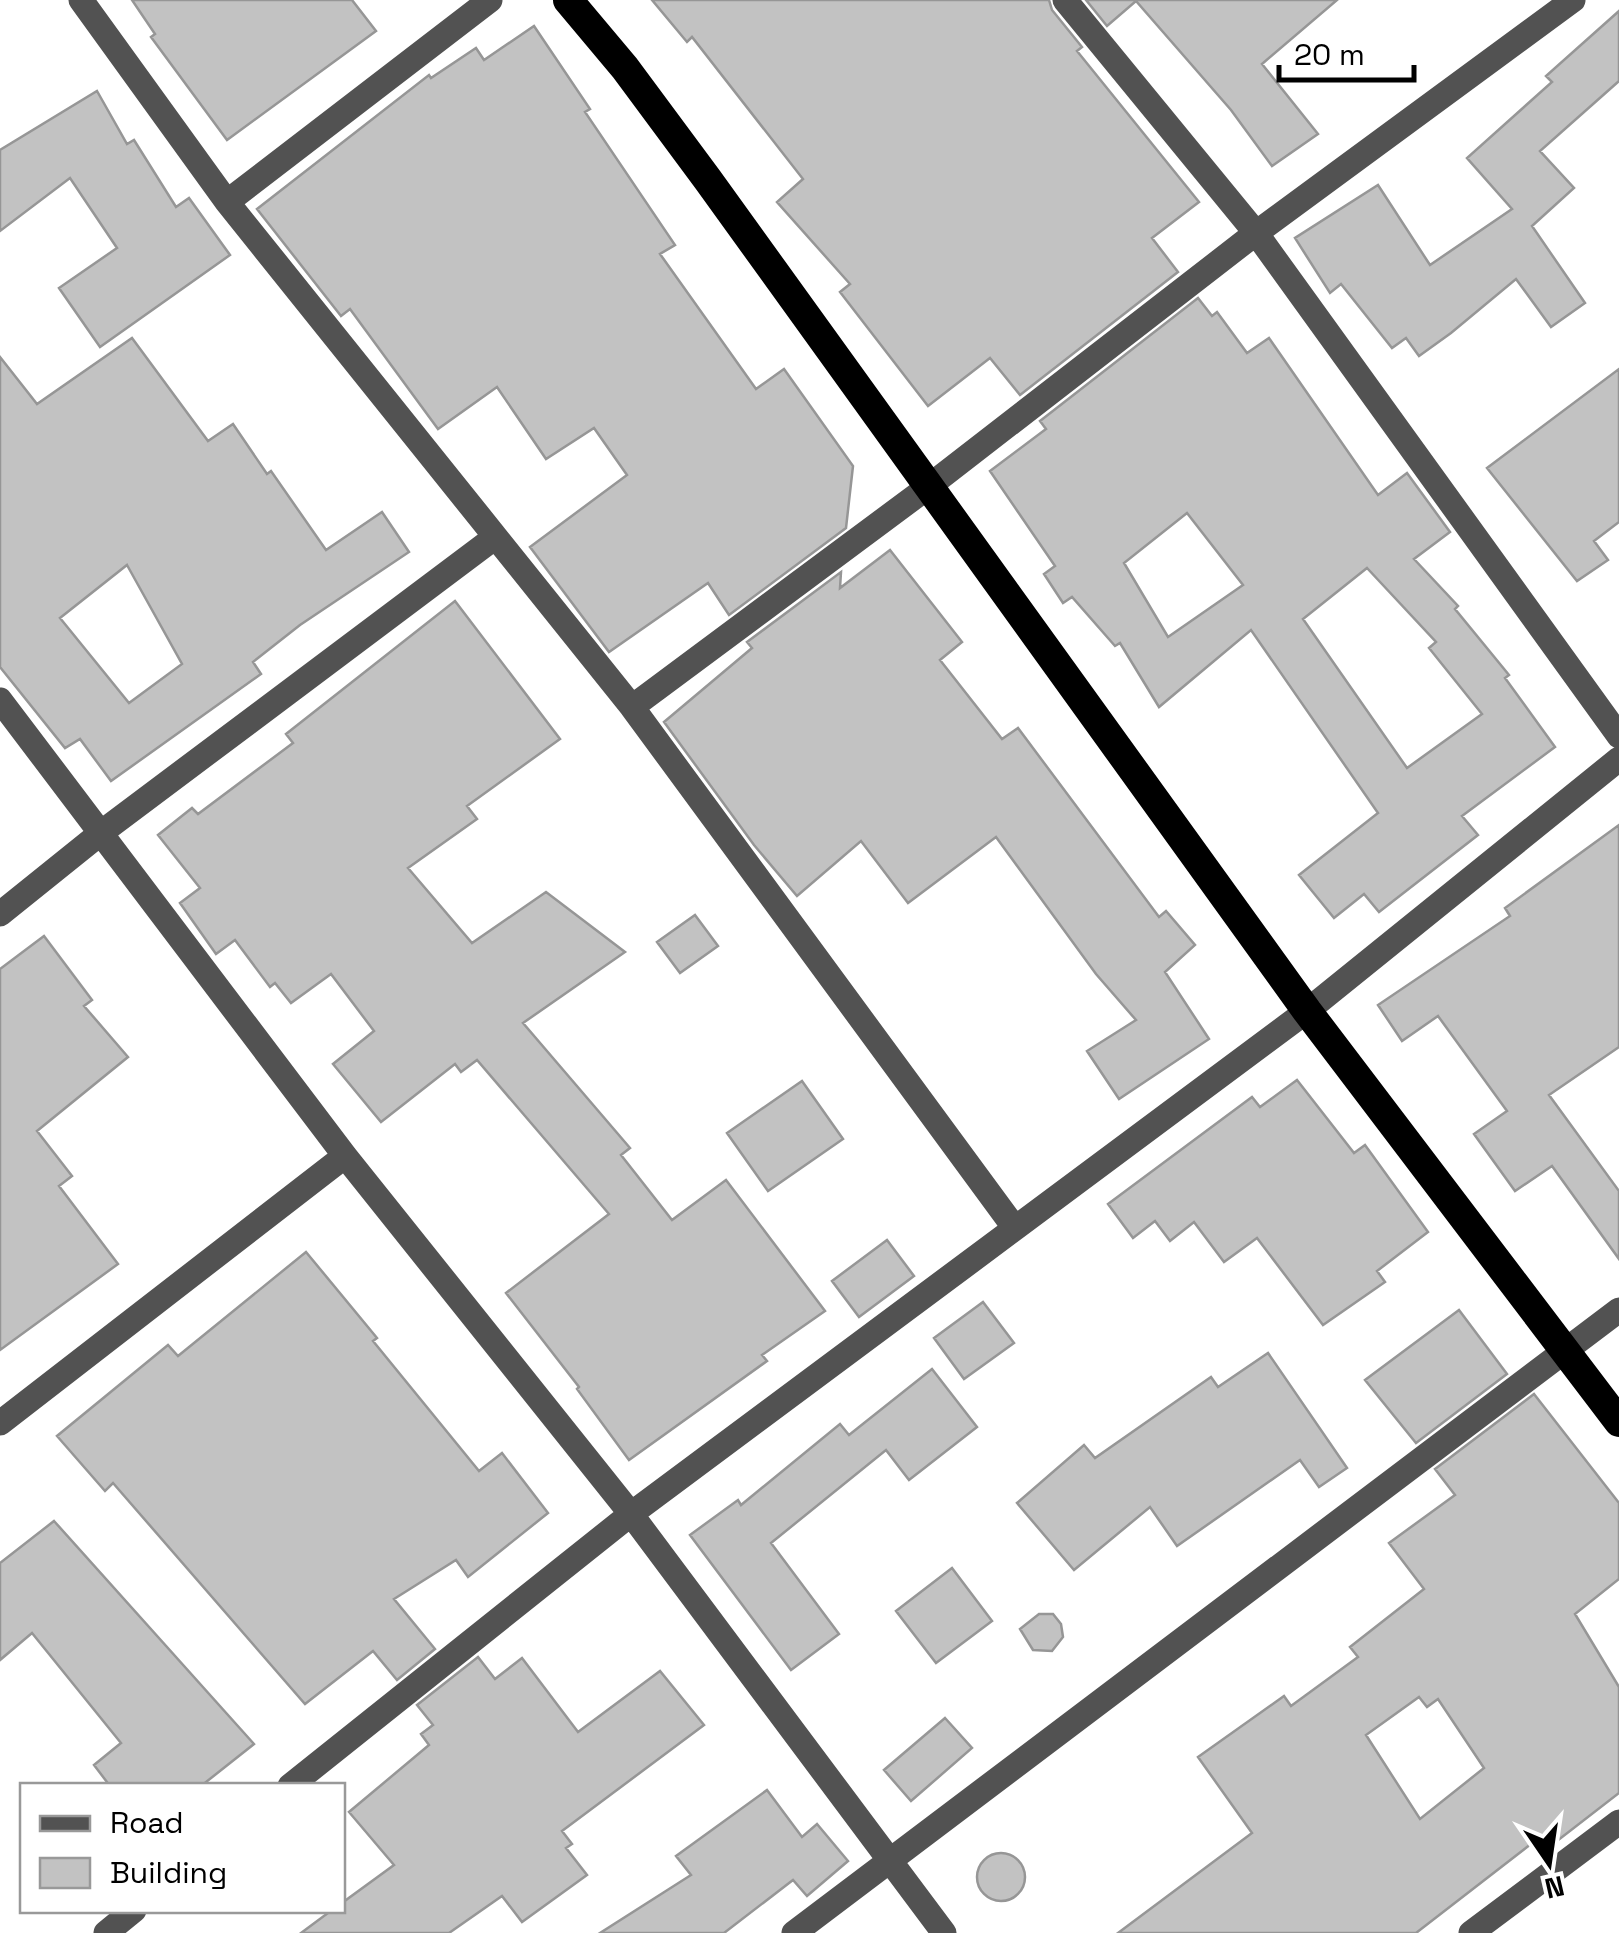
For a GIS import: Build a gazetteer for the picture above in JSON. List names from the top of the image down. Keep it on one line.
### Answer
{"legend":["Road","Building"],"scale_bar":"20 m","north":"bottom"}
